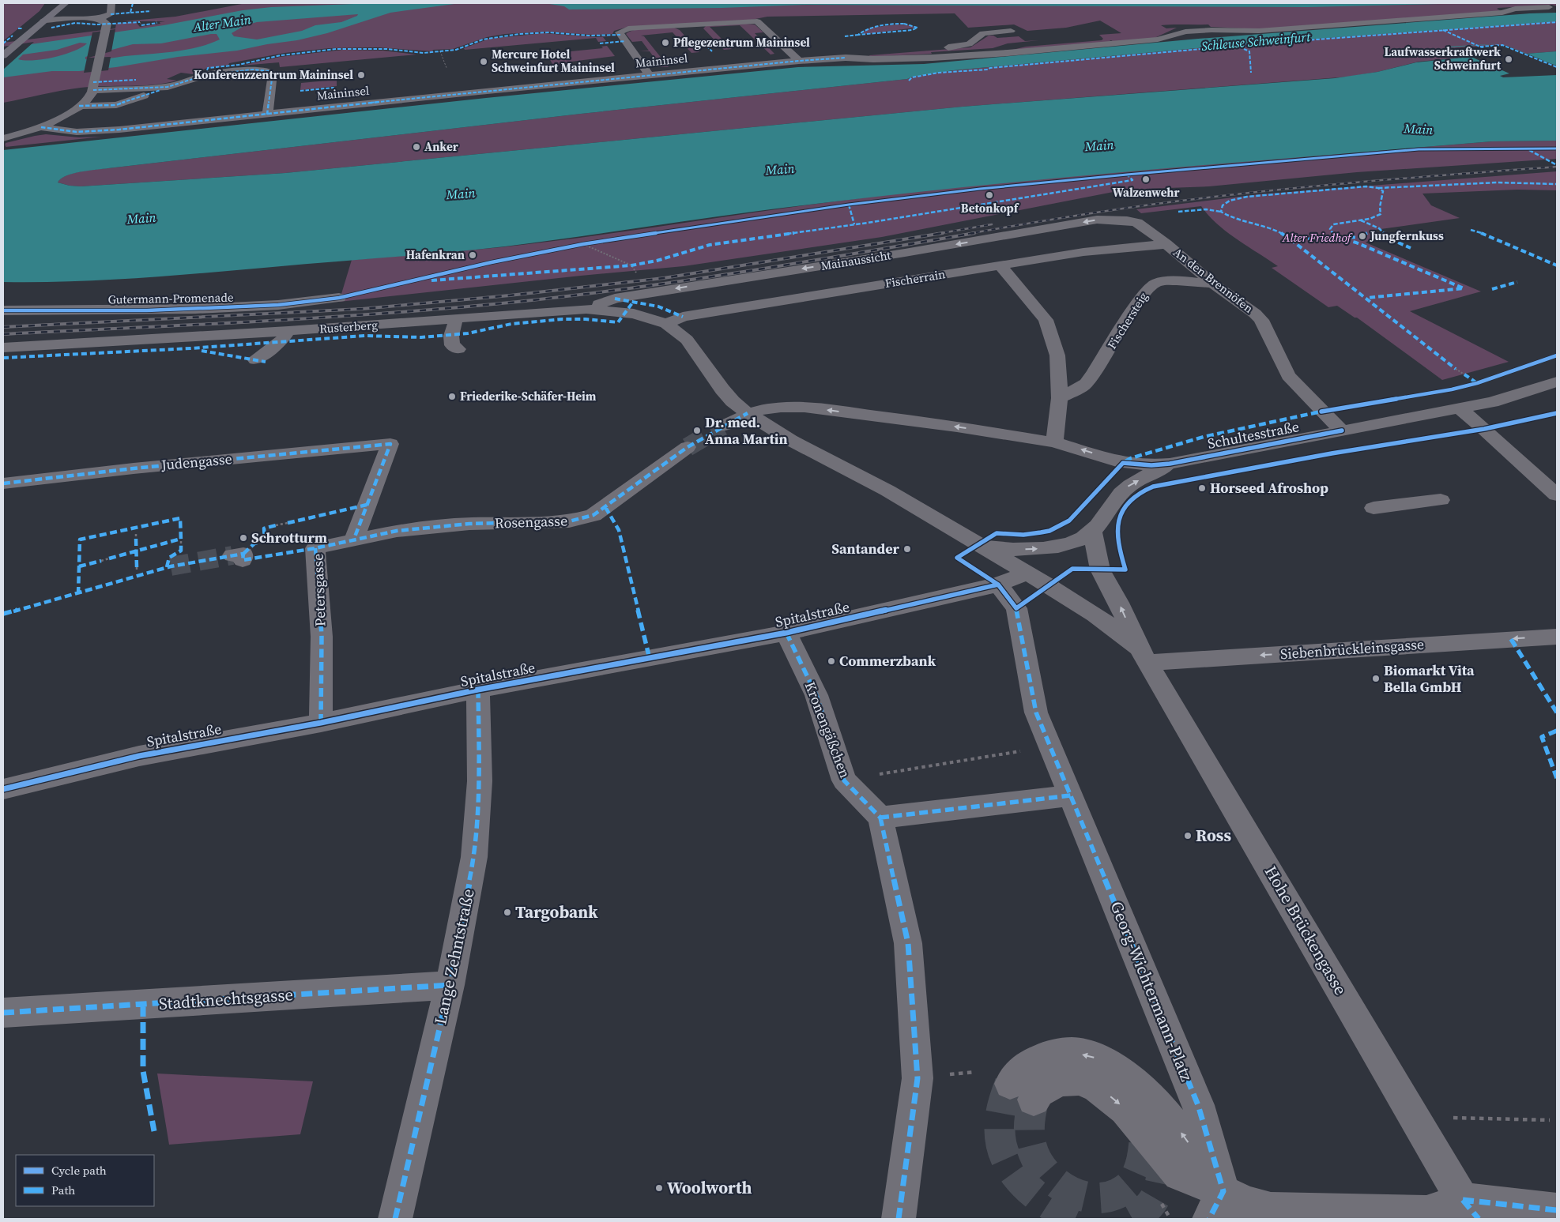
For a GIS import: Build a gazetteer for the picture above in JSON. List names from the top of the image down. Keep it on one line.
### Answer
{"streets":{"street":["Maininsel","Mainaussicht","Fischerrain","An den Brennöfen","Gutermann-Promenade","Fischersteig","Rusterberg","Schultesstraße","Judengasse","Rosengasse","Petersgasse","Spitalstraße","Siebenbrückleinsgasse","Kronengäßchen","Hohe Brückengasse","Lange Zehntstraße","Georg-Wichtermann-Platz","Stadtknechtsgasse"]},"crossings":[["Mainaussicht","An den Brennöfen"],["Mainaussicht","Rusterberg"],["Fischerrain","An den Brennöfen"],["Fischerrain","Rusterberg"],["An den Brennöfen","Fischersteig"],["An den Brennöfen","Schultesstraße"],["Judengasse","Rosengasse"],["Judengasse","Petersgasse"],["Rosengasse","Petersgasse"],["Petersgasse","Spitalstraße"],["Spitalstraße","Kronengäßchen"],["Spitalstraße","Lange Zehntstraße"],["Spitalstraße","Georg-Wichtermann-Platz"],["Siebenbrückleinsgasse","Hohe Brückengasse"],["Lange Zehntstraße","Stadtknechtsgasse"]],"one_way":["Siebenbrückleinsgasse"],"water":["Alter Main","Schleuse Schweinfurt","Main"],"parks":["Alter Friedhof"],"places":["Pflegezentrum Maininsel","Laufwasserkraftwerk Schweinfurt","Mercure Hotel Schweinfurt Maininsel","Konferenzzentrum Maininsel","Anker","Walzenwehr","Betonkopf","Jungfernkuss","Hafenkran","Friederike-Schäfer-Heim","Dr. med. Anna Martin","Horseed Afroshop","Schrotturm","Santander","Commerzbank","Biomarkt Vita Bella GmbH","Ross","Targobank","Woolworth"],"legend":["Cycle path","Path"]}
